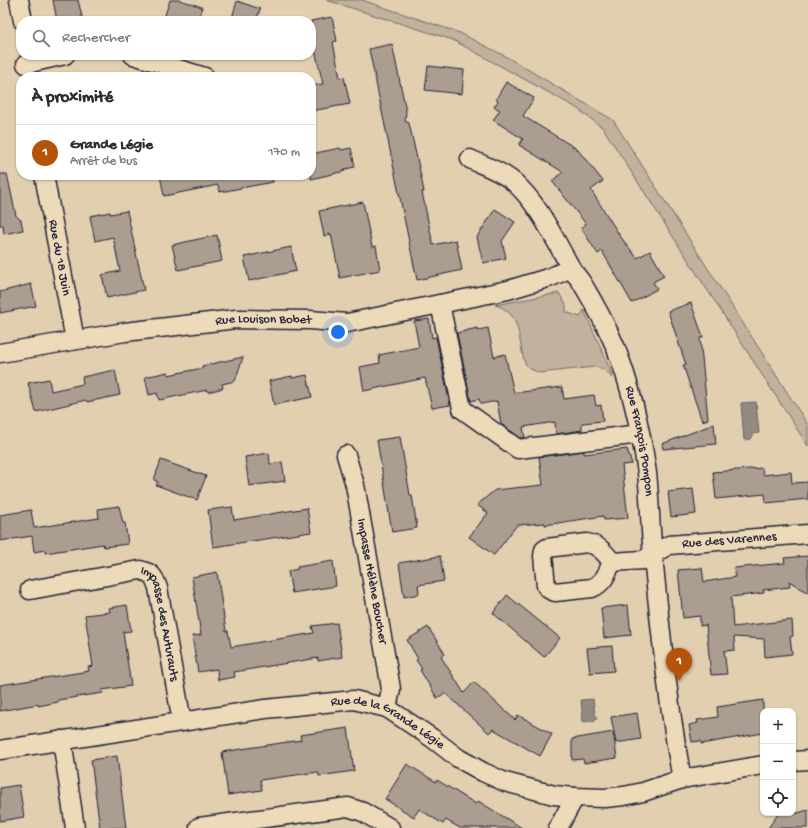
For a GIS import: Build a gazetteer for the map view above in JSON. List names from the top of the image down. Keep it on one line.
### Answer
{"streets":{"street":["Rue du 18 Juin","Rue Louison Bobet","Rue François Pompon","Rue des Varennes","Impasse Hélène Boucher","Impasse des Auturauts","Rue de la Grande Légie"]},"crossings":[["Rue du 18 Juin","Rue Louison Bobet"],["Rue Louison Bobet","Rue François Pompon"],["Rue François Pompon","Rue des Varennes"],["Rue François Pompon","Rue de la Grande Légie"],["Impasse Hélène Boucher","Rue de la Grande Légie"],["Impasse des Auturauts","Rue de la Grande Légie"]],"page":{"search":"Rechercher","heading":"À proximité","list":[{"mark":"1","name":"Grande Légie","note":"Arrêt de bus","value":"170 m"}],"pins":"1","map_buttons":["+","−"]}}
